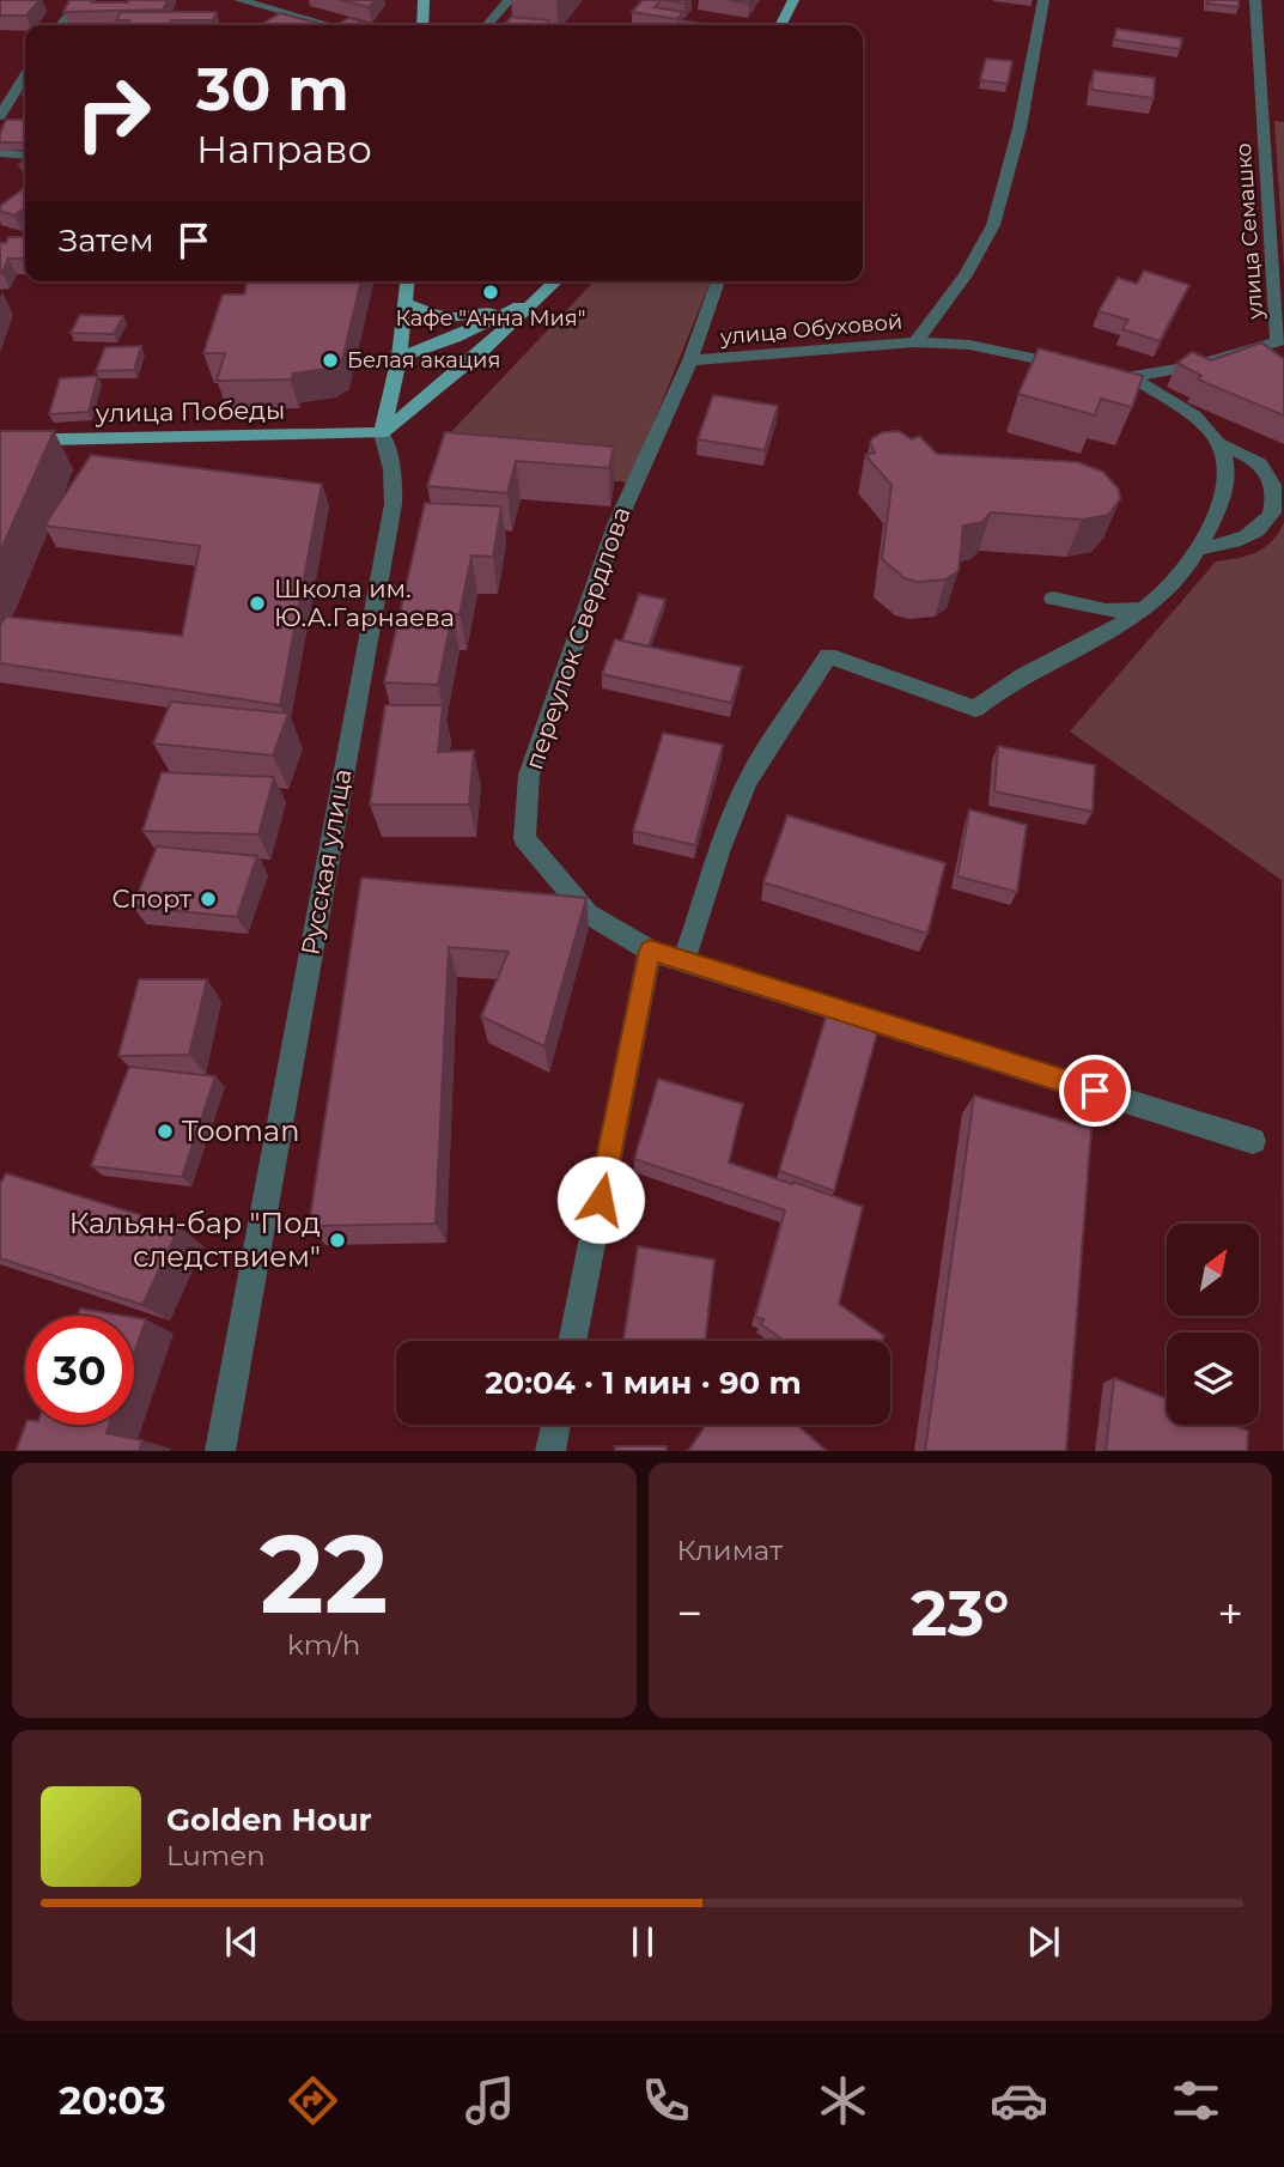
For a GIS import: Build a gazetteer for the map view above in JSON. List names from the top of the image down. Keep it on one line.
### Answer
{"streets":{"main road":["улица Победы","Русская улица"],"street":["улица Семашко","улица Обуховой","переулок Свердлова"]},"crossings":[["улица Обуховой","переулок Свердлова"],["улица Победы","Русская улица"]],"places":["Кафе \"Анна Мия\"","Белая акация","Школа им. Ю.А.Гарнаева","Спорт","Tooman","Кальян-бар \"Под следствием\""],"north":"top right","page":{"turn":["30 m","Направо"],"then":"Затем","limit":"30","trip":"20:04 · 1 мин · 90 m","tile":[["22","km/h"],"Климат"],"heat":["−","23°","+"],"song":["Golden Hour","Lumen"],"tabs":"20:03"}}
